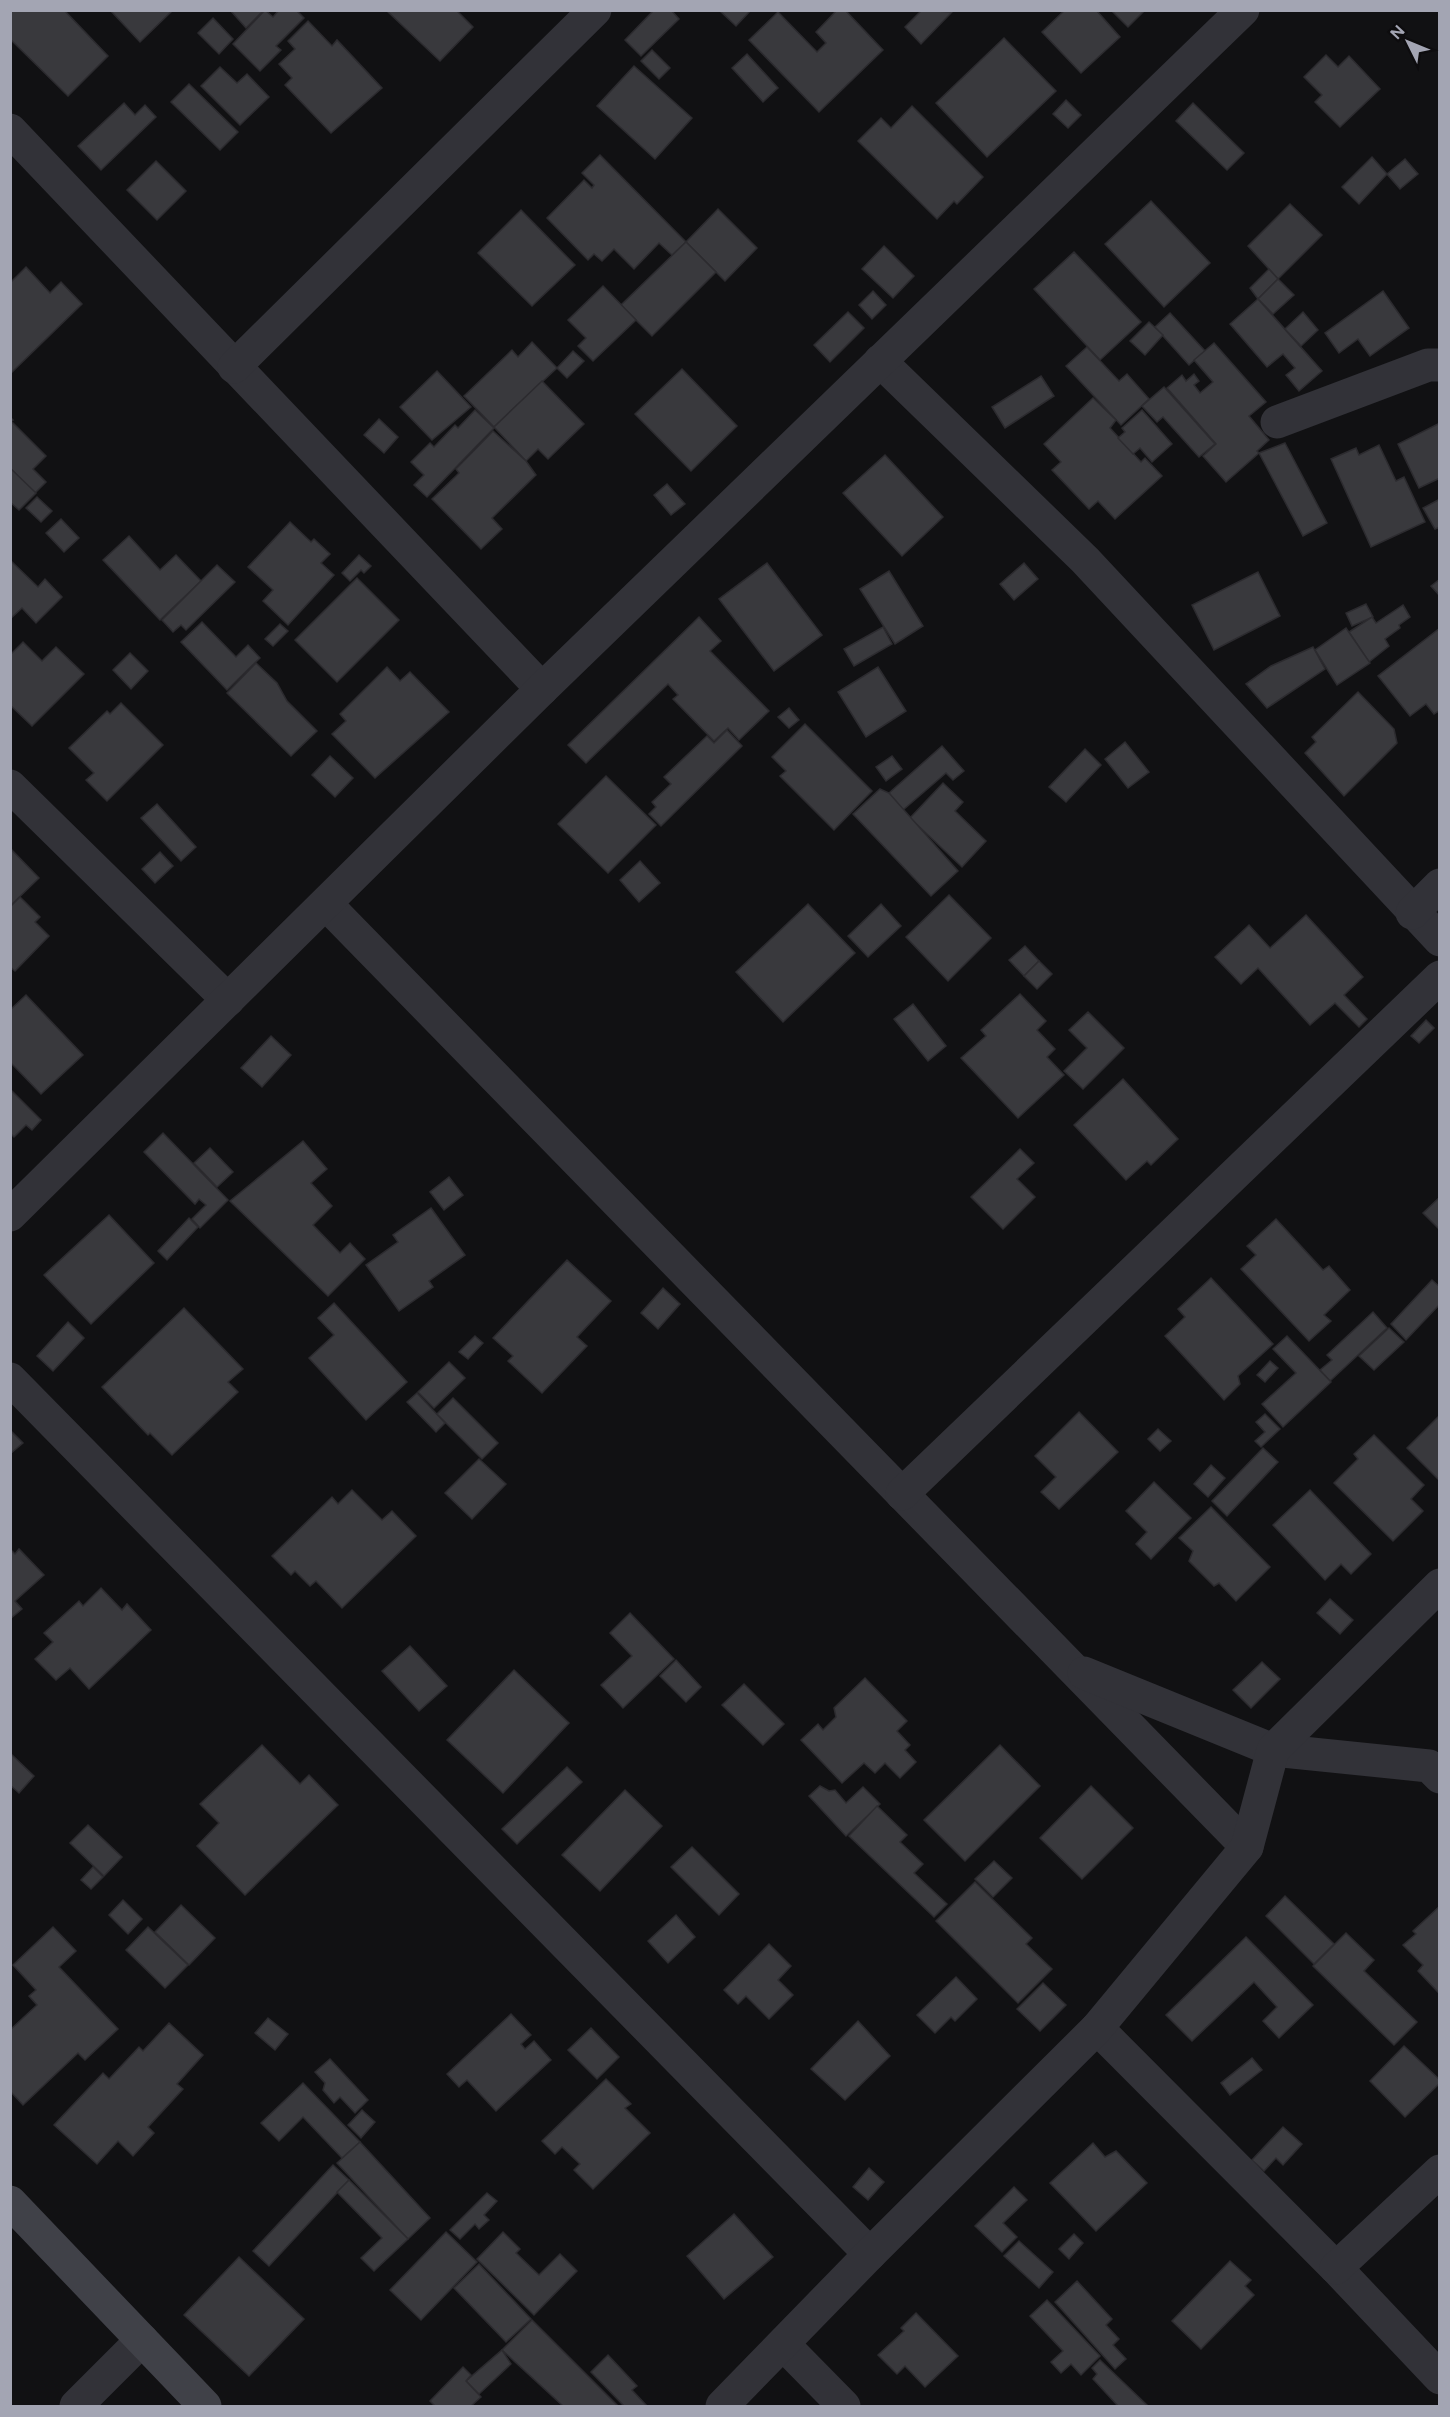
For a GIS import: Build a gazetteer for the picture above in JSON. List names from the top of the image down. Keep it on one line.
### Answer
{"north":"top left"}
